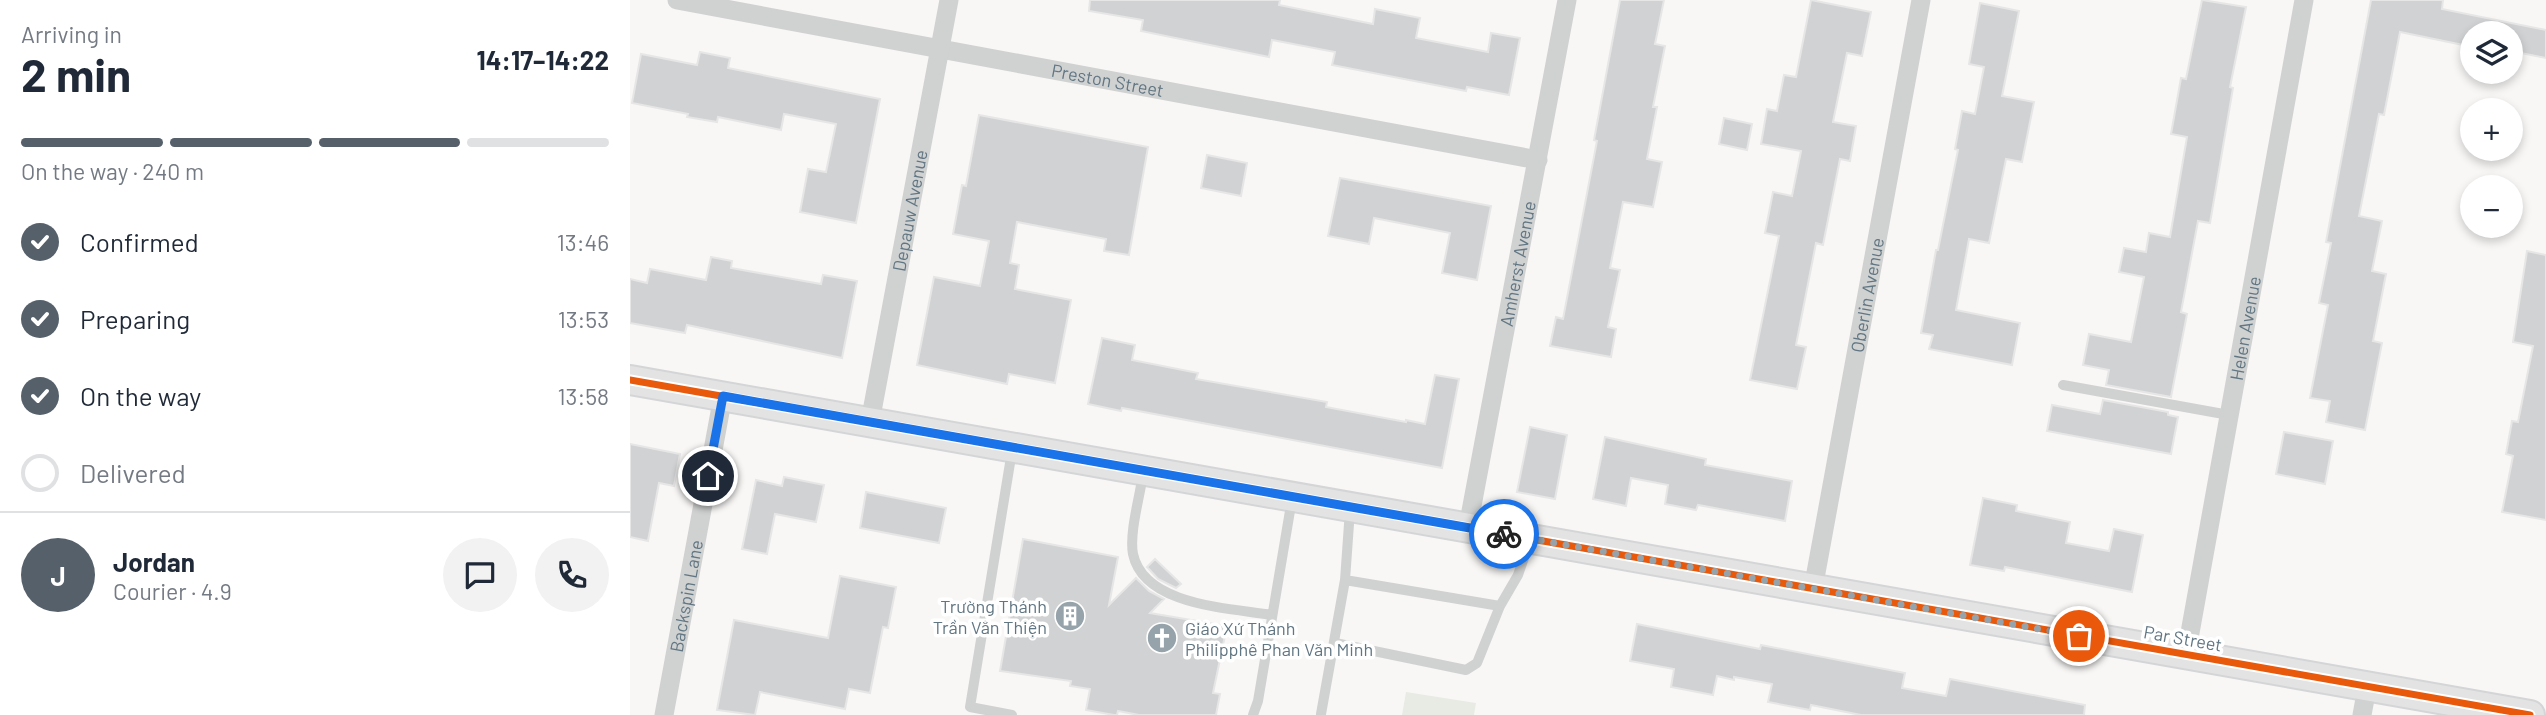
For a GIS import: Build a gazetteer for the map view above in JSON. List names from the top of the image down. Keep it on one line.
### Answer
{"streets":{"street":["Preston Street","Depauw Avenue","Amherst Avenue","Oberlin Avenue","Helen Avenue","Backspin Lane","Par Street"]},"crossings":[["Preston Street","Depauw Avenue"],["Preston Street","Amherst Avenue"],["Depauw Avenue","Par Street"],["Amherst Avenue","Par Street"],["Oberlin Avenue","Par Street"],["Helen Avenue","Par Street"],["Backspin Lane","Par Street"]],"places":{"building":["Trường Thánh Trần Văn Thiện"],"church":["Giáo Xứ Thánh Philipphê Phan Văn Minh"]},"page":{"heading":["2 min","Arriving in","14:17–14:22"],"panel":["Jordan","Courier · 4.9"],"map_buttons":["+","−"],"bar":"On the way · 240 m","list":[["Confirmed","13:46"],["Preparing","13:53"],["On the way","13:58"],"Delivered"],"round":"J"}}
